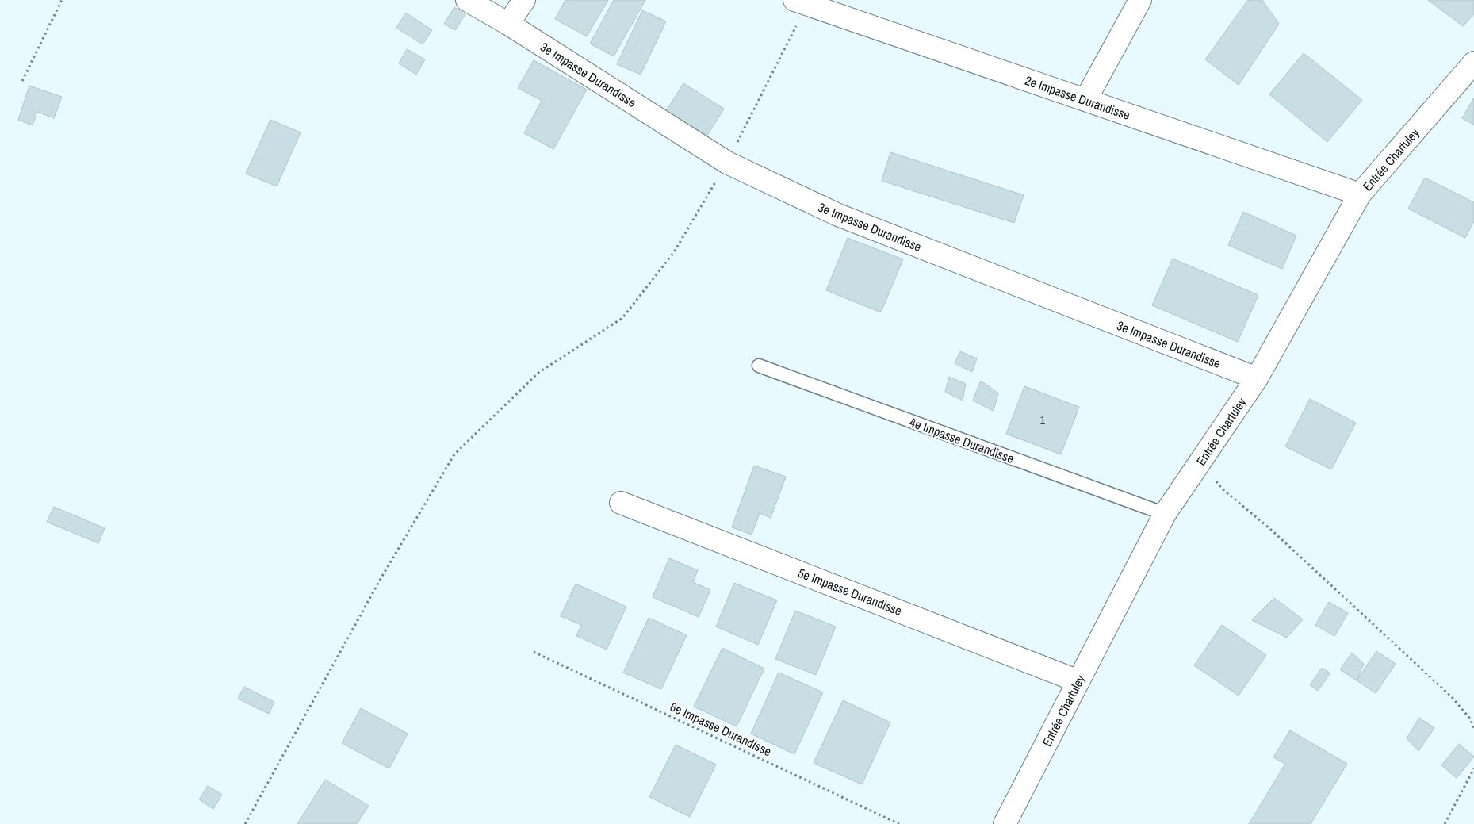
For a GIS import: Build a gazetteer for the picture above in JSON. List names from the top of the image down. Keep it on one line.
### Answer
{"streets":{"street":["3e Impasse Durandisse","2e Impasse Durandisse","Entrée Chartuley","5e Impasse Durandisse"],"lane":["4e Impasse Durandisse"],"path":["6e Impasse Durandisse"]},"crossings":[["3e Impasse Durandisse","Entrée Chartuley"],["2e Impasse Durandisse","Entrée Chartuley"],["Entrée Chartuley","4e Impasse Durandisse"],["Entrée Chartuley","5e Impasse Durandisse"]],"house_numbers":["1"]}
